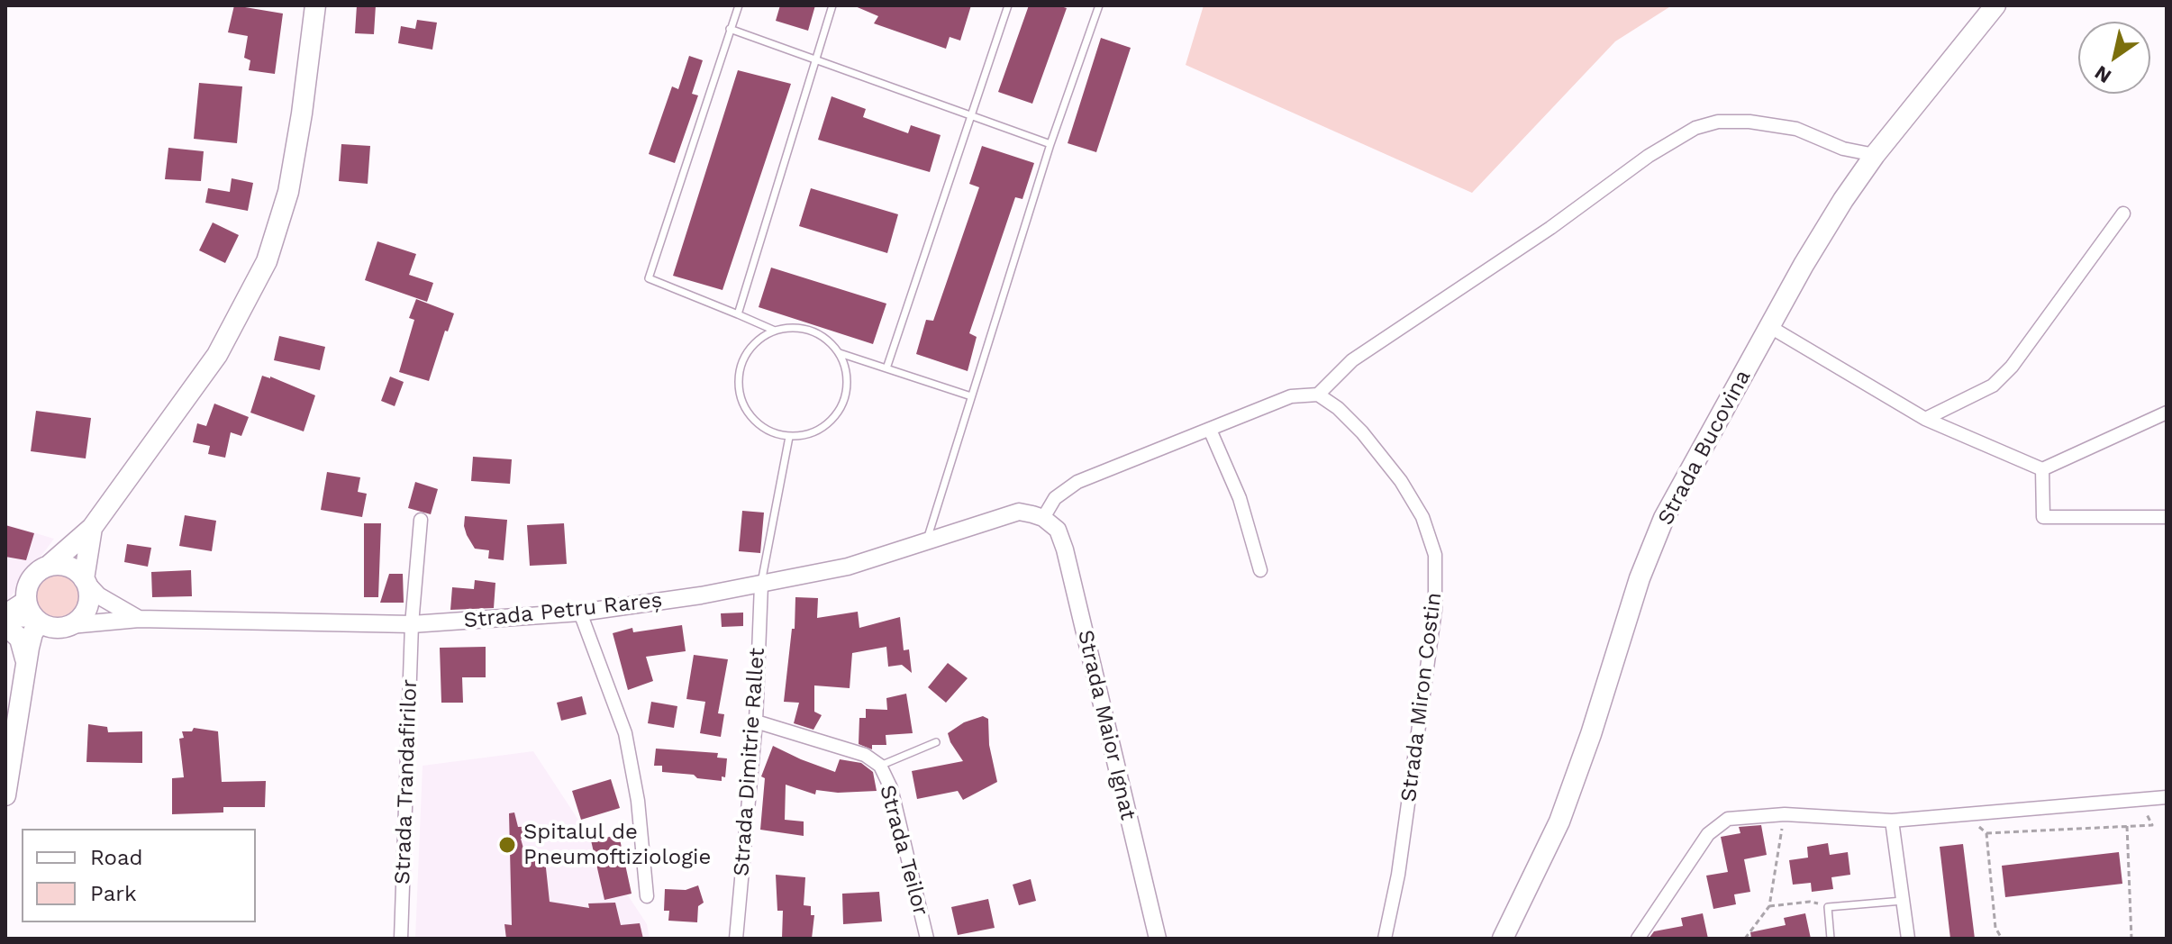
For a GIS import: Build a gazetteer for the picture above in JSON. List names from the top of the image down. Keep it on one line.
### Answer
{"streets":{"main road":["Strada Bucovina"],"street":["Strada Petru Rareș","Strada Miron Costin","Strada Maior Ignat","Strada Dimitrie Rallet","Strada Trandafirilor","Strada Teilor"]},"crossings":[["Strada Petru Rareș","Strada Maior Ignat"],["Strada Petru Rareș","Strada Dimitrie Rallet"],["Strada Petru Rareș","Strada Trandafirilor"],["Strada Dimitrie Rallet","Strada Teilor"]],"places":["Spitalul de Pneumoftiziologie"],"legend":["Road","Park"],"north":"bottom left"}
